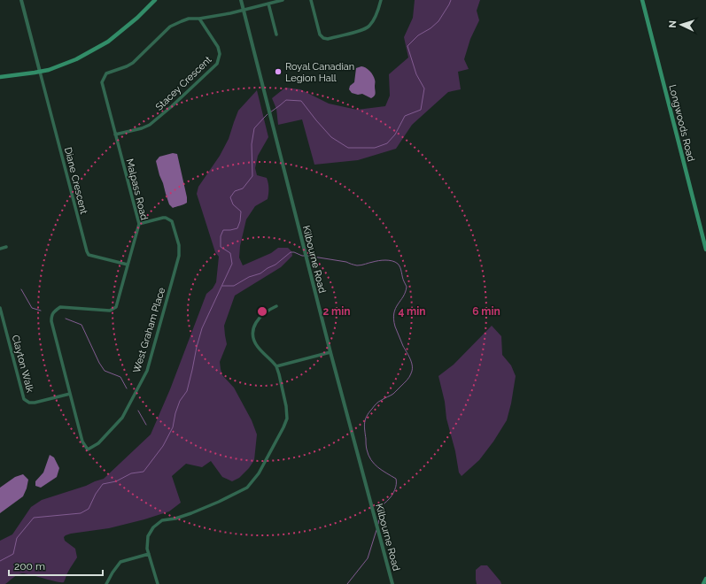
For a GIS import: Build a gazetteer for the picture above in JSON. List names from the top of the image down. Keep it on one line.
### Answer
{"streets":{"main road":["Longwoods Road"],"street":["Stacey Crescent","Diane Crescent","Malpass Road","Kilbourne Road","West Graham Place","Clayton Walk"]},"crossings":[["Stacey Crescent","Malpass Road"],["Diane Crescent","Malpass Road"],["Malpass Road","Kilbourne Road"],["Malpass Road","West Graham Place"],["Malpass Road","Clayton Walk"]],"places":["Royal Canadian Legion Hall"],"scale_bar":"200 m","north":"left","rings":["2 min","4 min","6 min"]}
